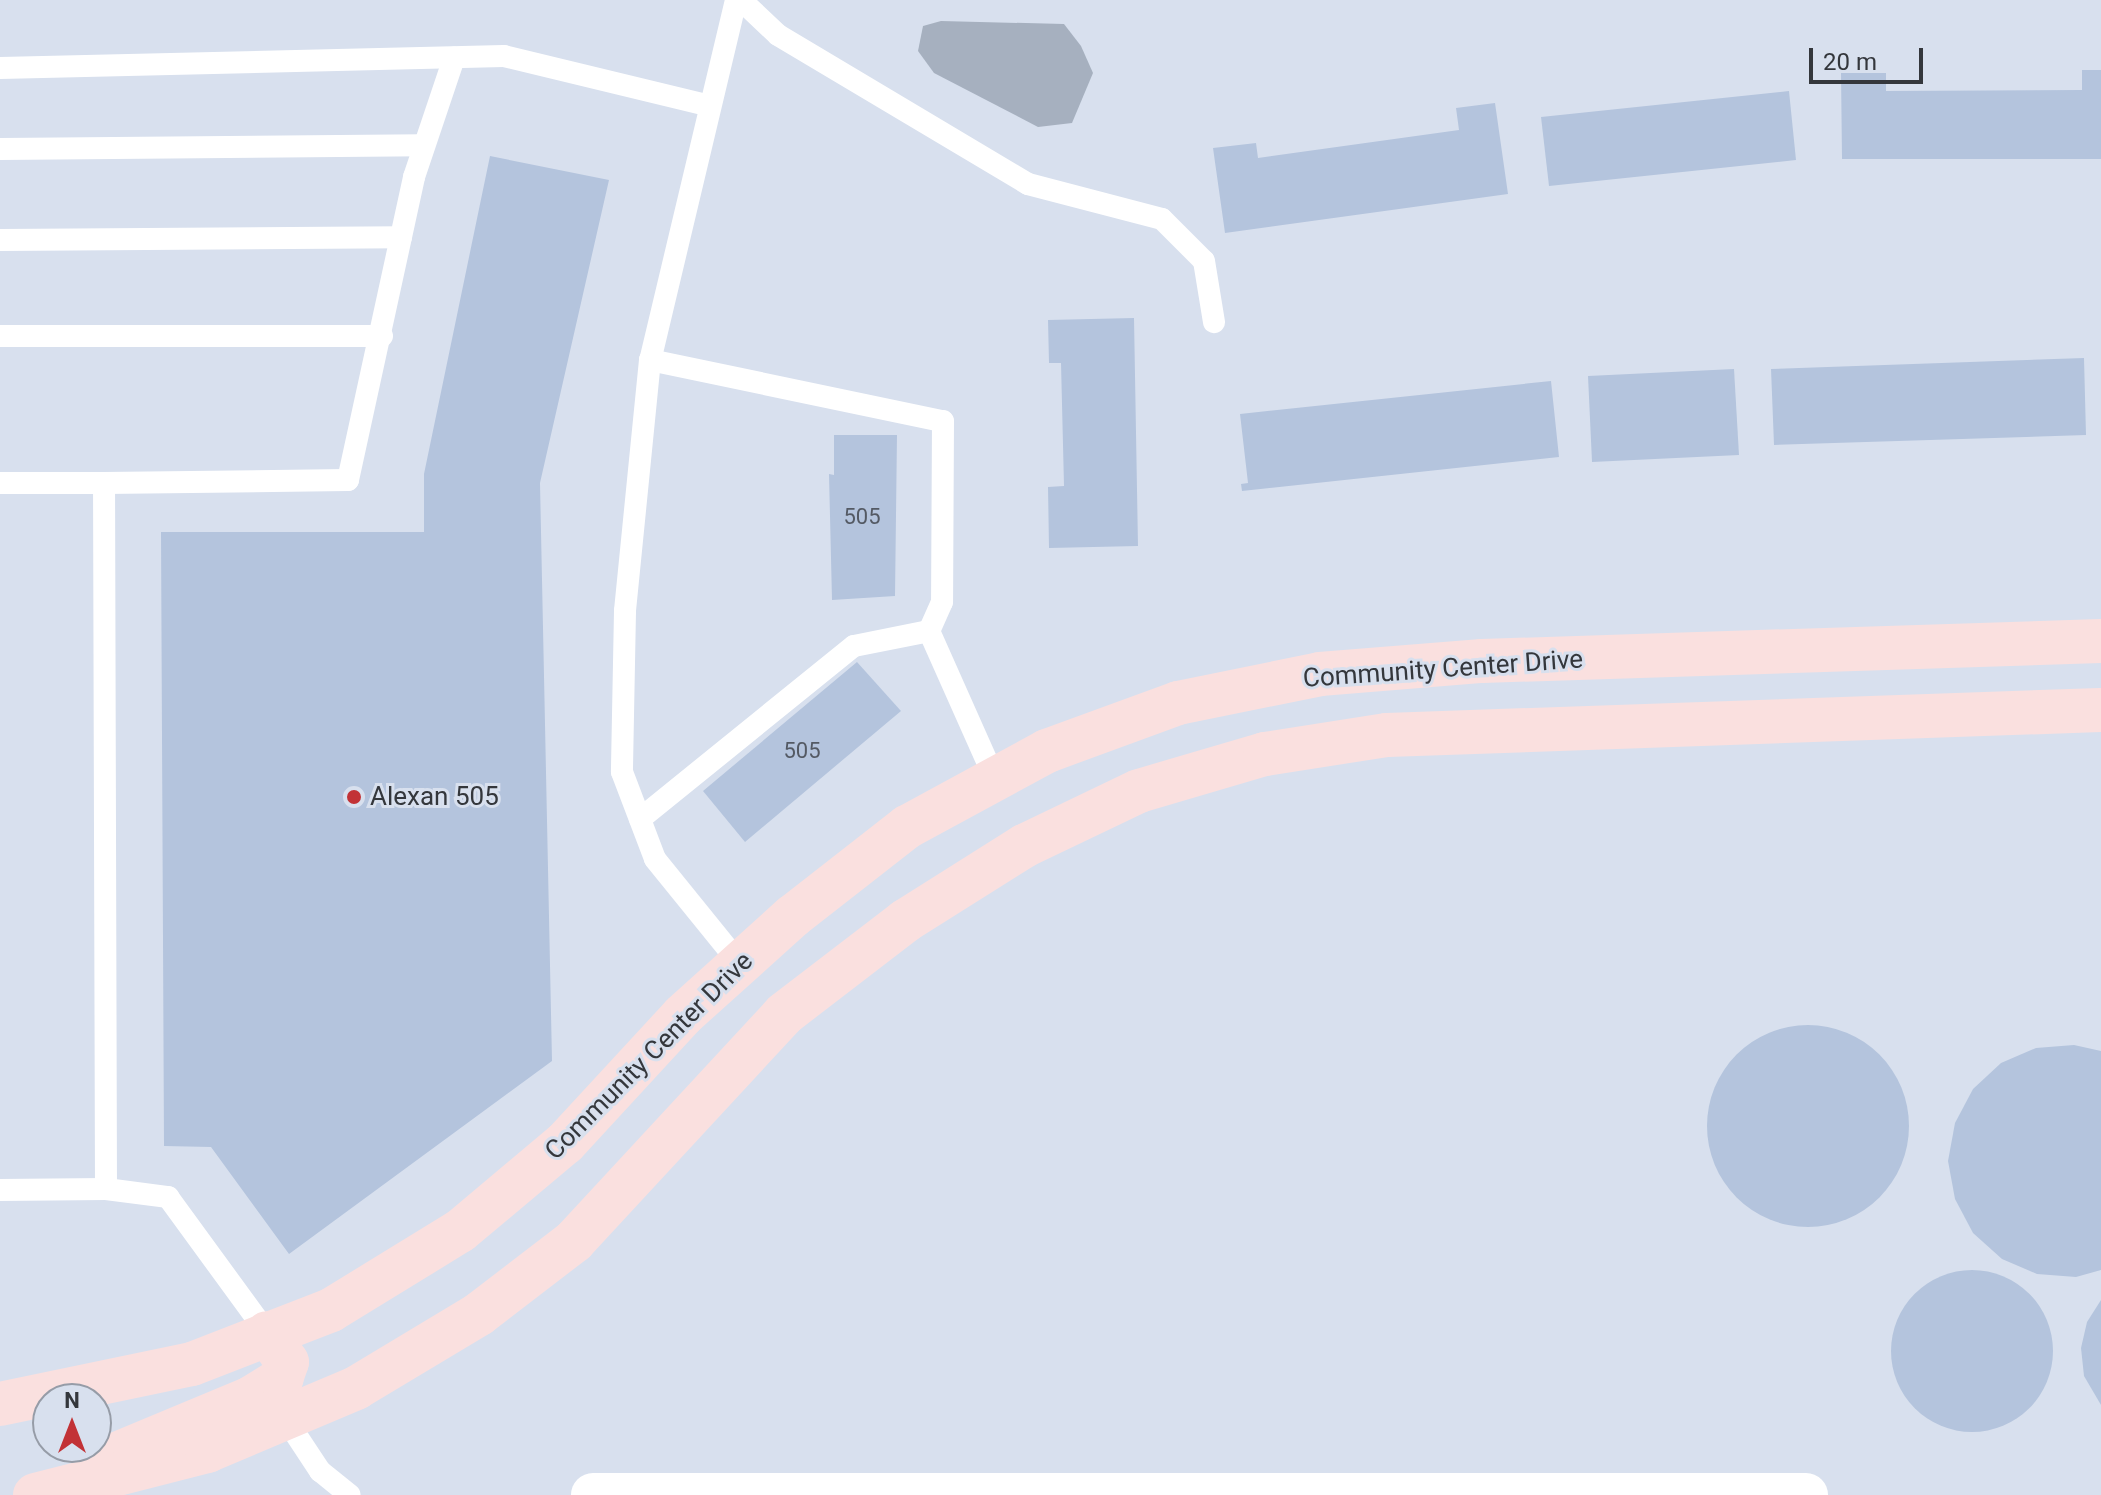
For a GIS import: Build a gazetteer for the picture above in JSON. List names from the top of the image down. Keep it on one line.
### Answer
{"streets":{"main road":["Community Center Drive"]},"places":["Alexan 505"],"house_numbers":["505","505"],"scale_bar":"20 m","north":"top"}
